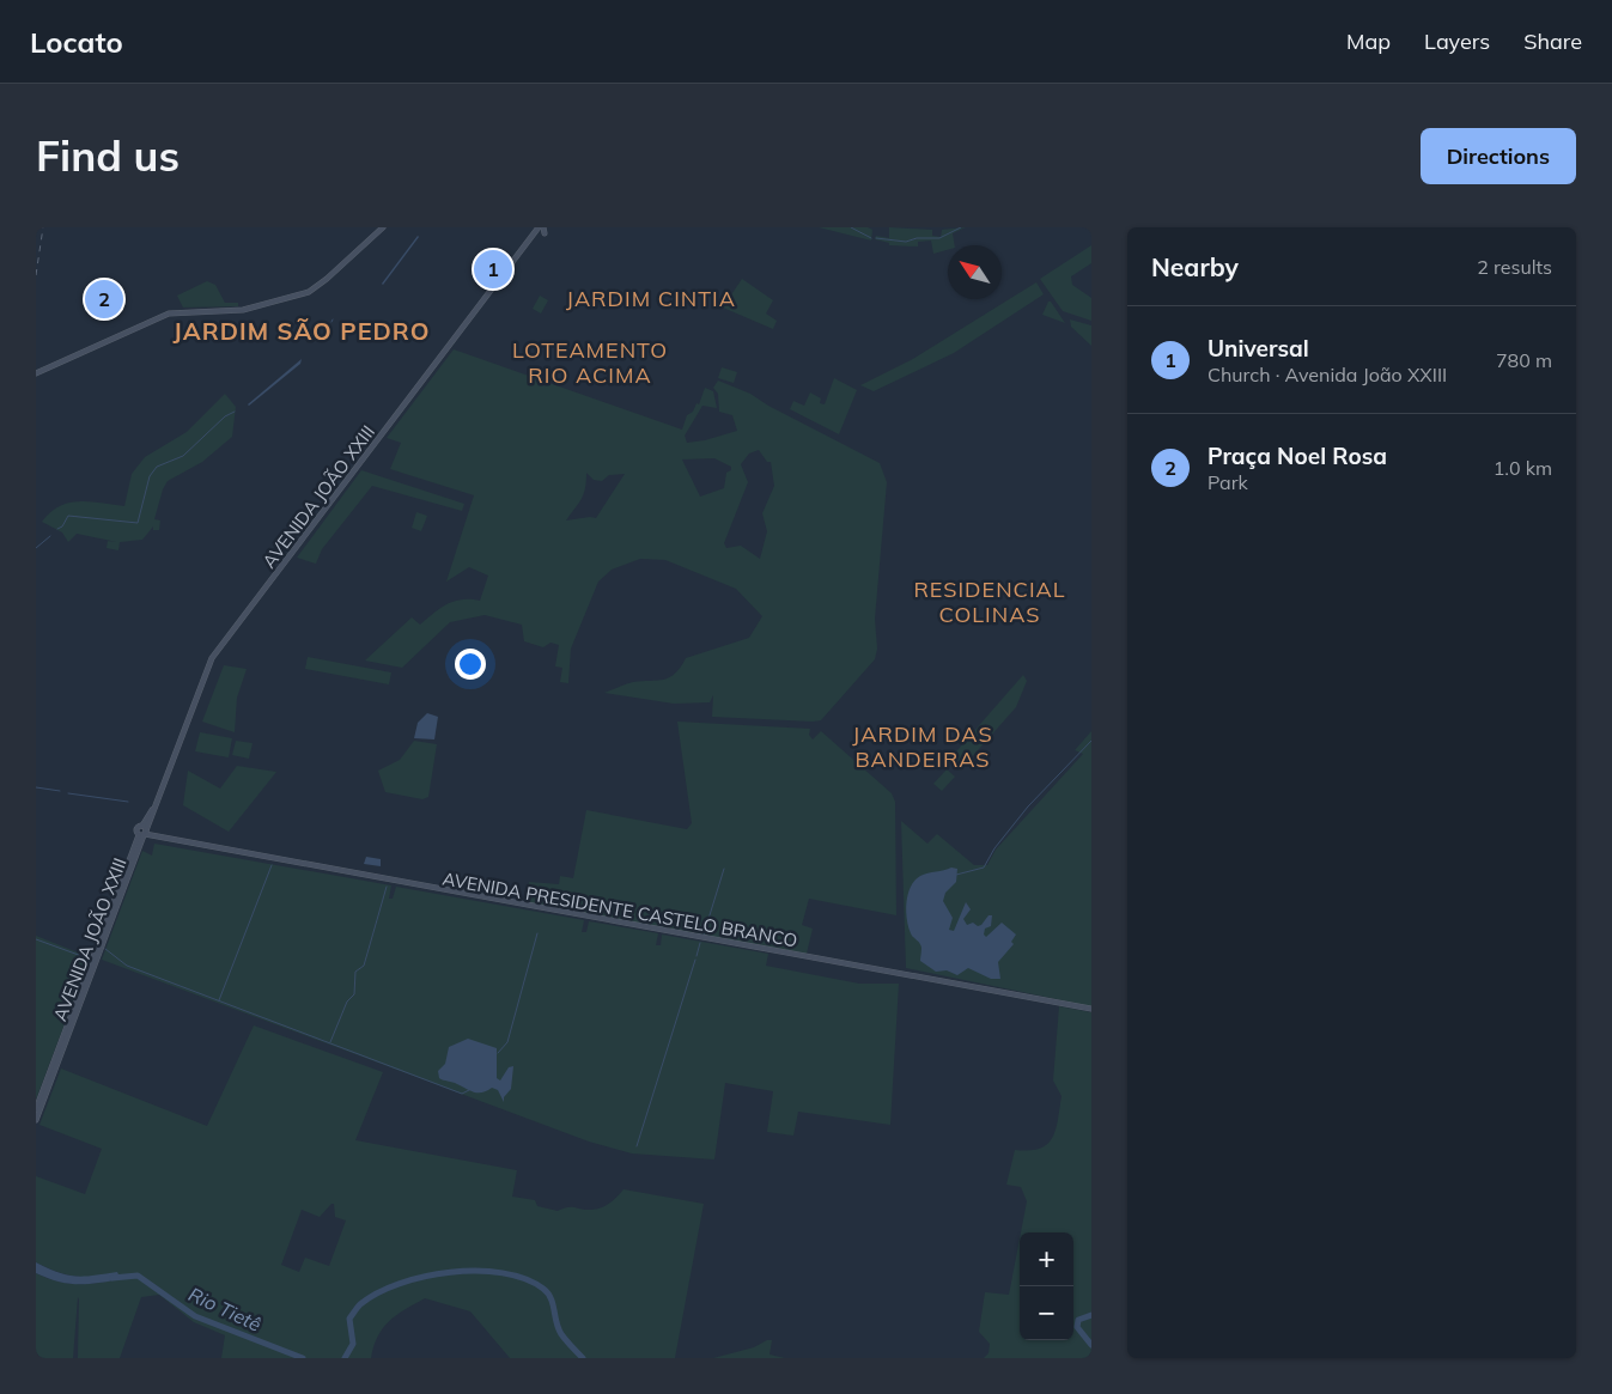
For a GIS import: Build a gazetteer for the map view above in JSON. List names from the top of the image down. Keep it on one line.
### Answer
{"streets":{"main road":["AVENIDA JOÃO XXIII","AVENIDA PRESIDENTE CASTELO BRANCO"]},"crossings":[["AVENIDA JOÃO XXIII","AVENIDA PRESIDENTE CASTELO BRANCO"]],"districts":["JARDIM CINTIA","JARDIM SÃO PEDRO","LOTEAMENTO RIO ACIMA","RESIDENCIAL COLINAS","JARDIM DAS BANDEIRAS"],"water":["Rio Tietê"],"north":"top left","page":{"header":"Locato","nav":["Map","Layers","Share"],"buttons":"Directions","title":"Find us","heading":["Nearby","2 results"],"pins":["1","2"],"list":[{"mark":"1","name":"Universal","note":"Church · Avenida João XXIII","value":"780 m"},{"mark":"2","name":"Praça Noel Rosa","note":"Park","value":"1.0 km"}],"map_buttons":["+","−"]}}
